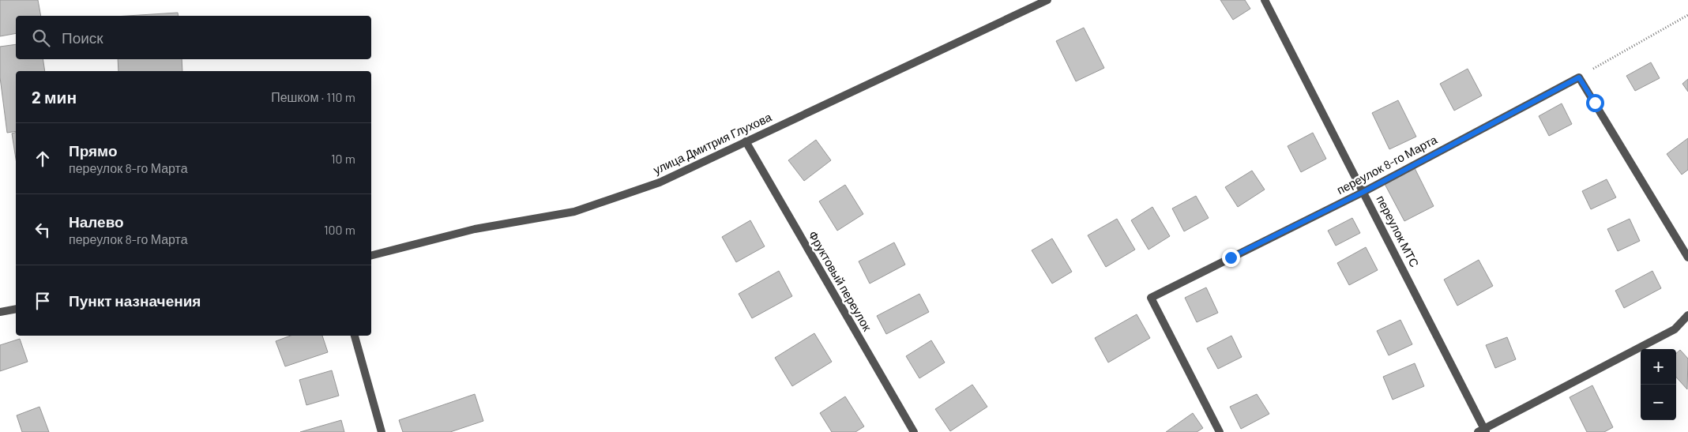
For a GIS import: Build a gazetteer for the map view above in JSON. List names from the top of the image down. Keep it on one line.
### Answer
{"streets":{"street":["улица Дмитрия Глухова","переулок 8-го Марта","переулок МТС","Фруктовый переулок"]},"crossings":[["улица Дмитрия Глухова","Фруктовый переулок"],["переулок 8-го Марта","переулок МТС"]],"page":{"search":"Поиск","heading":["2 мин","Пешком · 110 m"],"list":[["Прямо","переулок 8-го Марта","10 m"],["Налево","переулок 8-го Марта","100 m"],"Пункт назначения"],"map_buttons":["+","−"]}}
